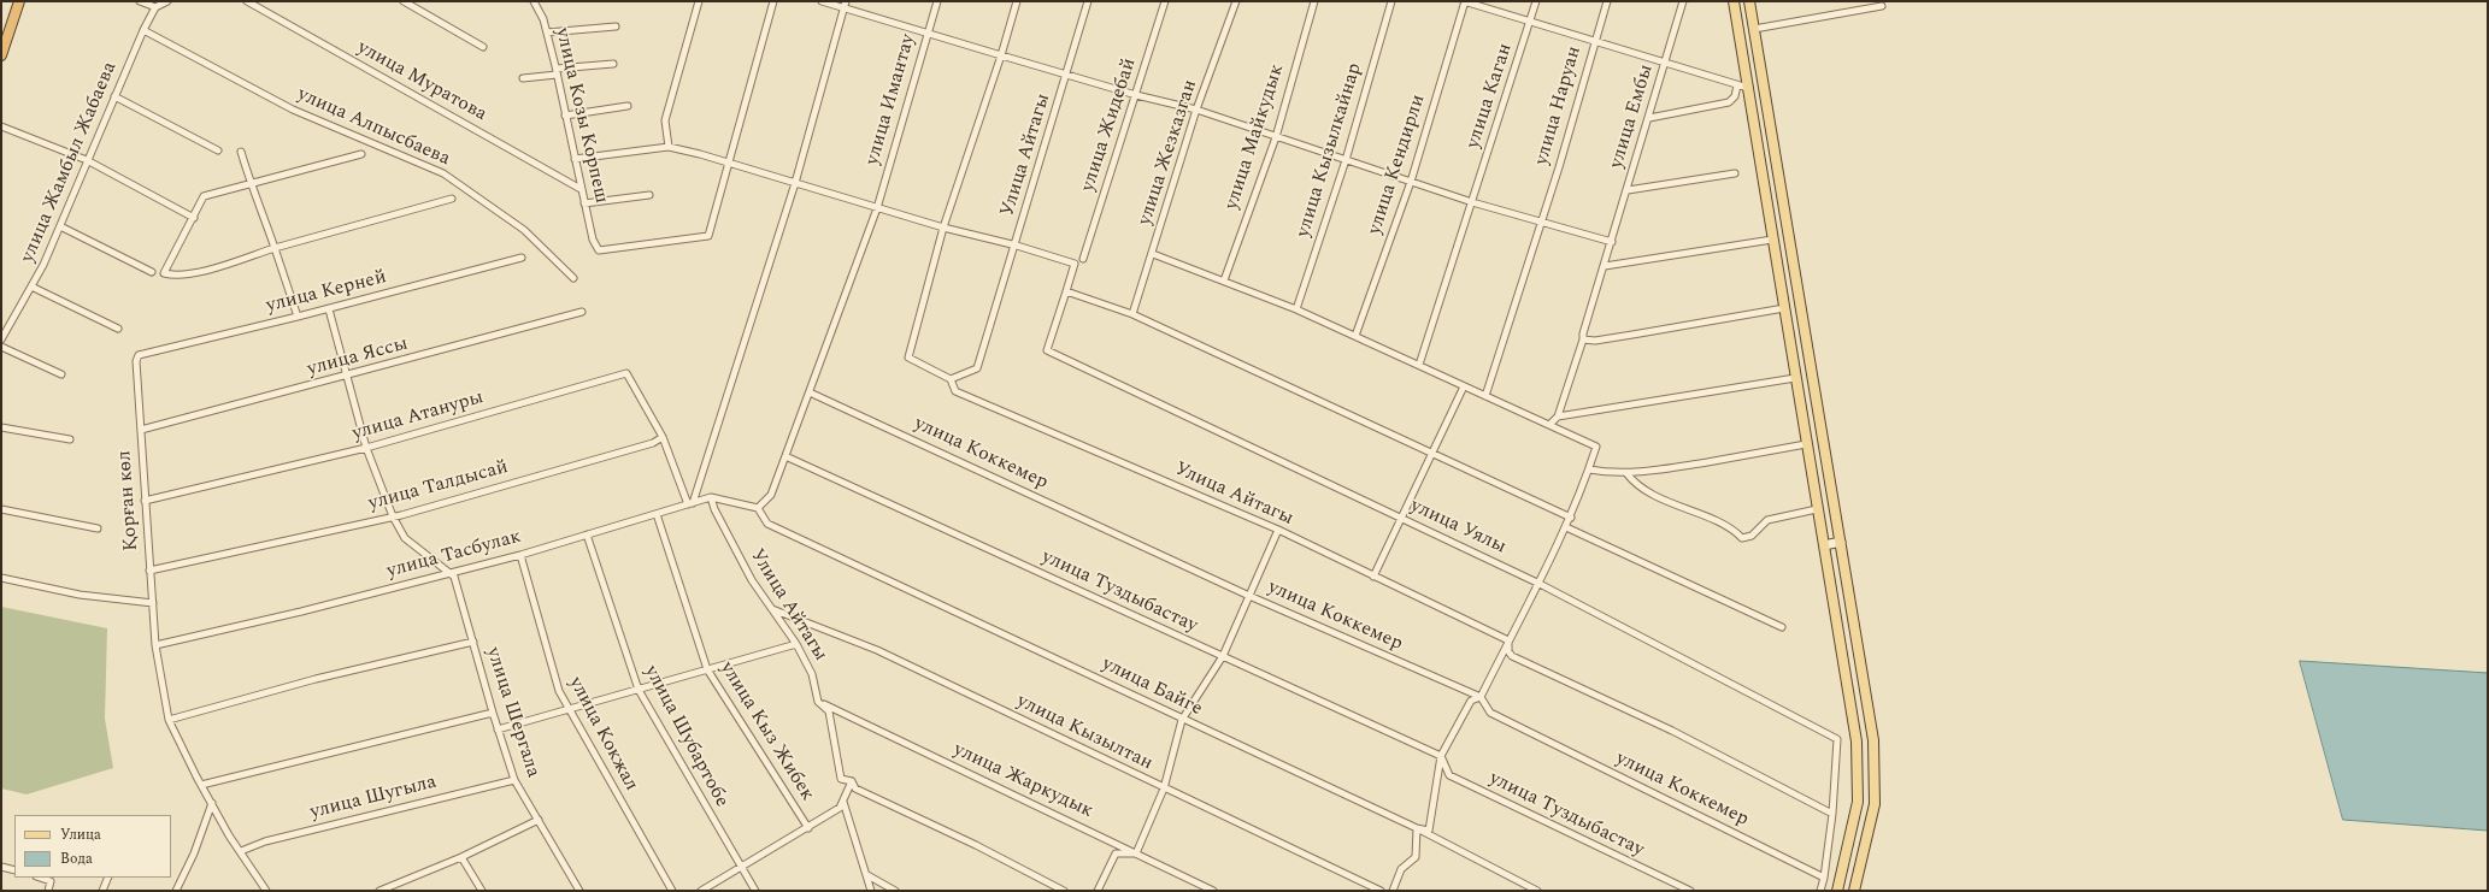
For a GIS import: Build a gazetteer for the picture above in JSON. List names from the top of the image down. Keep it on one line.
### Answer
{"streets":{"street":["улица Муратова","улица Каган","улица Имантау","улица Наруан","улица Козы Корпеш","улица Ембы","улица Жидебай","улица Алпысбаева","улица Майкудык","улица Кызылкайнар","улица Жезказган","Улица Айтагы","улица Жамбыл Жабаева","улица Кендирли","улица Керней","улица Яссы","улица Атануры","улица Коккемер","улица Талдысай","Қорған көл","улица Уялы","улица Тасбулак","улица Туздыбастау","улица Байге","улица Шергала","улица Кыз Жибек","улица Кызылтан","улица Кокжал","улица Шубартобе","улица Жаркудык","улица Шугыла"]},"crossings":[["улица Муратова","улица Козы Корпеш"],["улица Имантау","улица Коккемер"],["улица Имантау","улица Туздыбастау"],["улица Имантау","улица Байге"],["улица Алпысбаева","улица Жамбыл Жабаева"],["Улица Айтагы","улица Уялы"],["Улица Айтагы","улица Тасбулак"],["Улица Айтагы","улица Кызылтан"],["Улица Айтагы","улица Жаркудык"],["улица Керней","Қорған көл"],["улица Яссы","Қорған көл"],["улица Атануры","улица Талдысай"],["улица Атануры","Қорған көл"],["улица Талдысай","Қорған көл"],["Қорған көл","улица Тасбулак"],["Қорған көл","улица Шугыла"],["улица Тасбулак","улица Шергала"],["улица Тасбулак","улица Кыз Жибек"],["улица Тасбулак","улица Кокжал"],["улица Тасбулак","улица Шубартобе"],["улица Шергала","улица Шугыла"]],"legend":["Улица","Вода"]}
